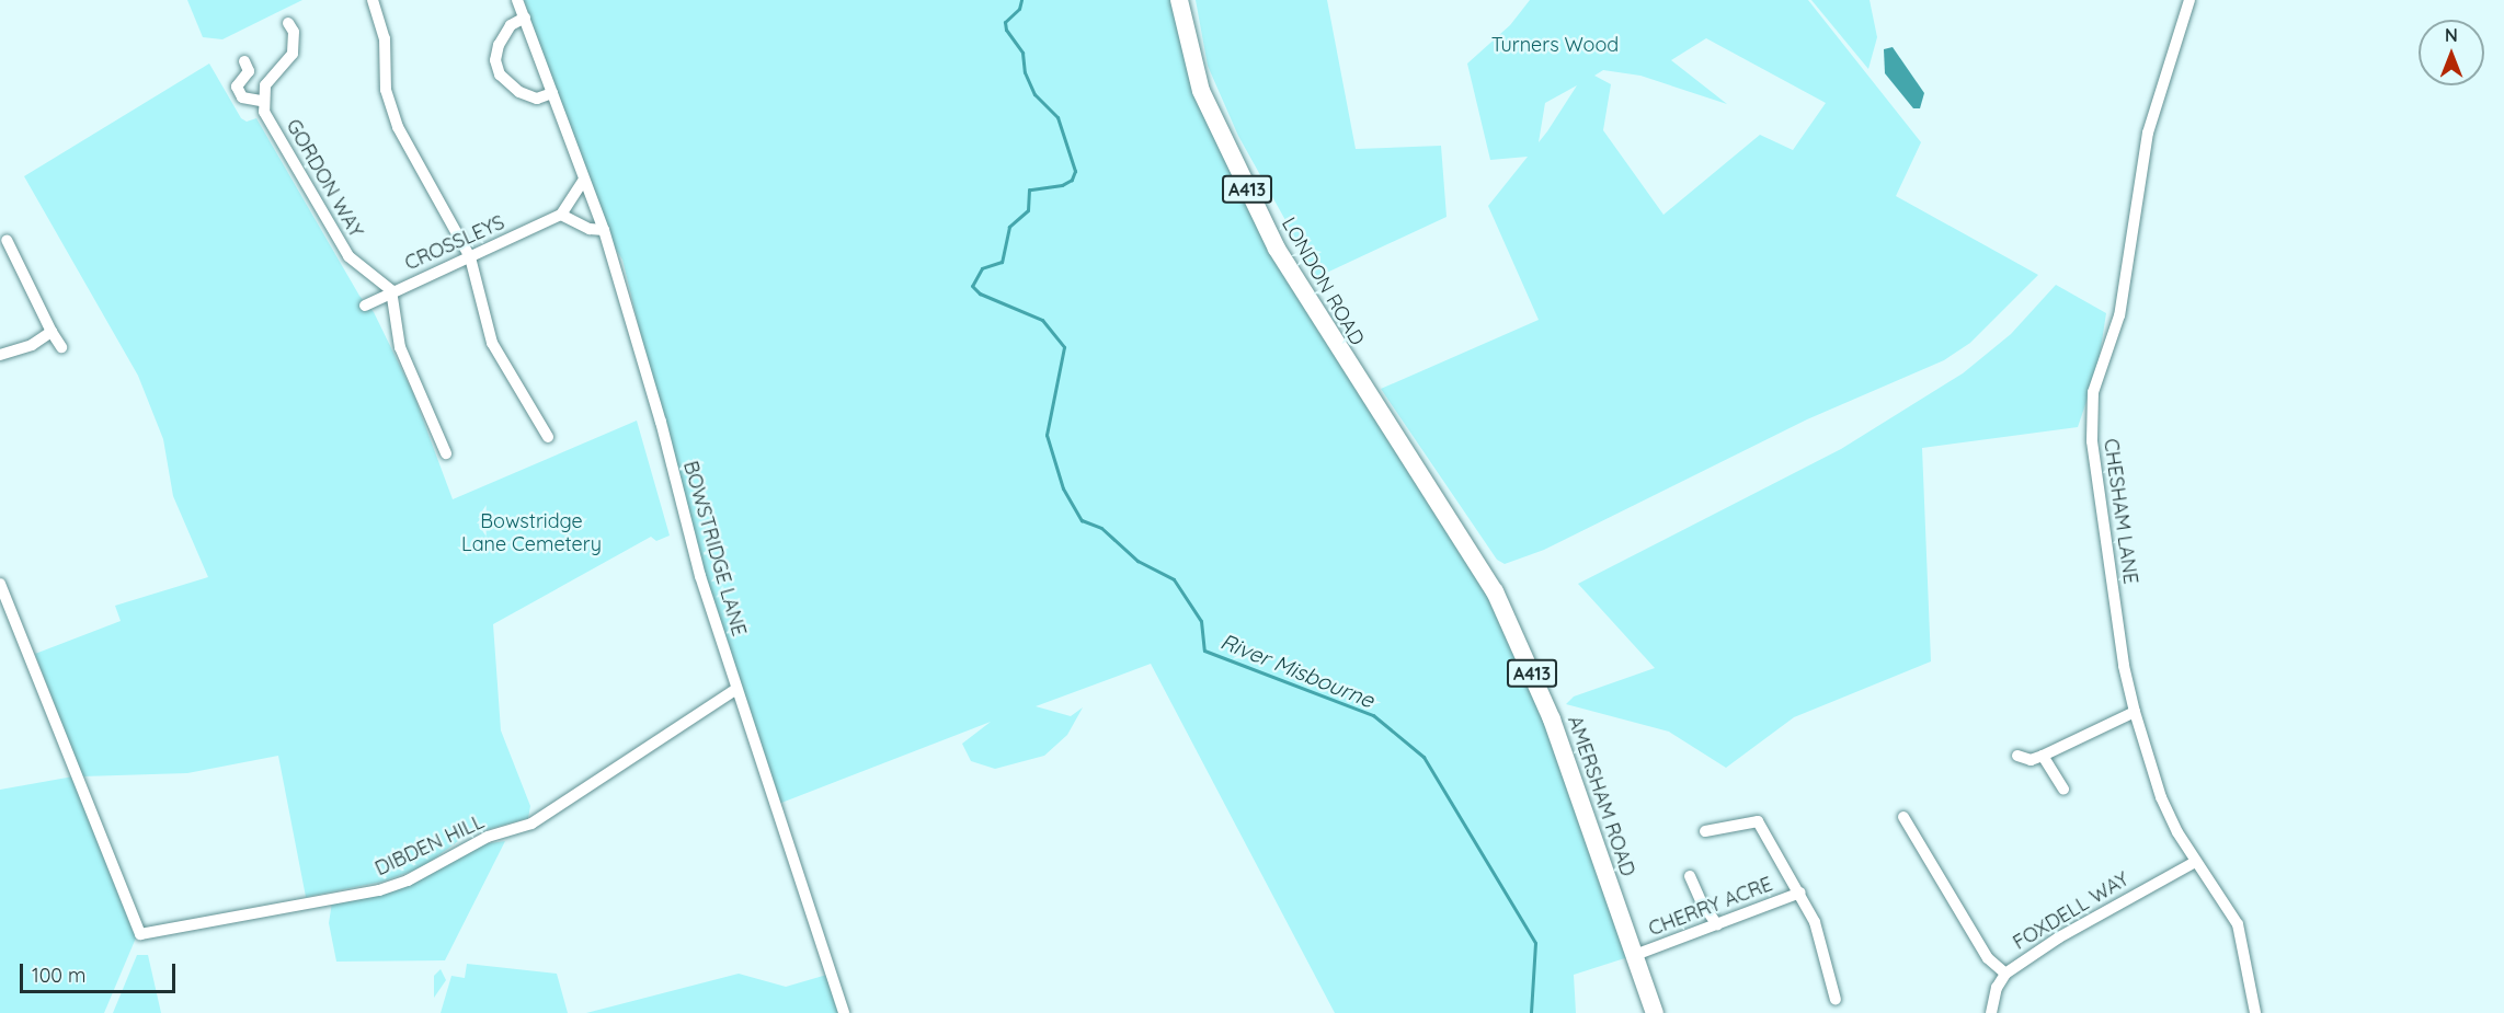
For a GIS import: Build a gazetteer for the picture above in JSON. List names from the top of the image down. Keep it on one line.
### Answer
{"streets":{"highway":["A413","LONDON ROAD","AMERSHAM ROAD"],"street":["GORDON WAY","CROSSLEYS","CHESHAM LANE","BOWSTRIDGE LANE","DIBDEN HILL","CHERRY ACRE","FOXDELL WAY"]},"crossings":[["GORDON WAY","CROSSLEYS"],["LONDON ROAD","AMERSHAM ROAD"],["CHESHAM LANE","FOXDELL WAY"],["BOWSTRIDGE LANE","DIBDEN HILL"],["AMERSHAM ROAD","CHERRY ACRE"]],"water":["River Misbourne"],"parks":["Turners Wood","Bowstridge Lane Cemetery"],"scale_bar":"100 m","north":"top"}
